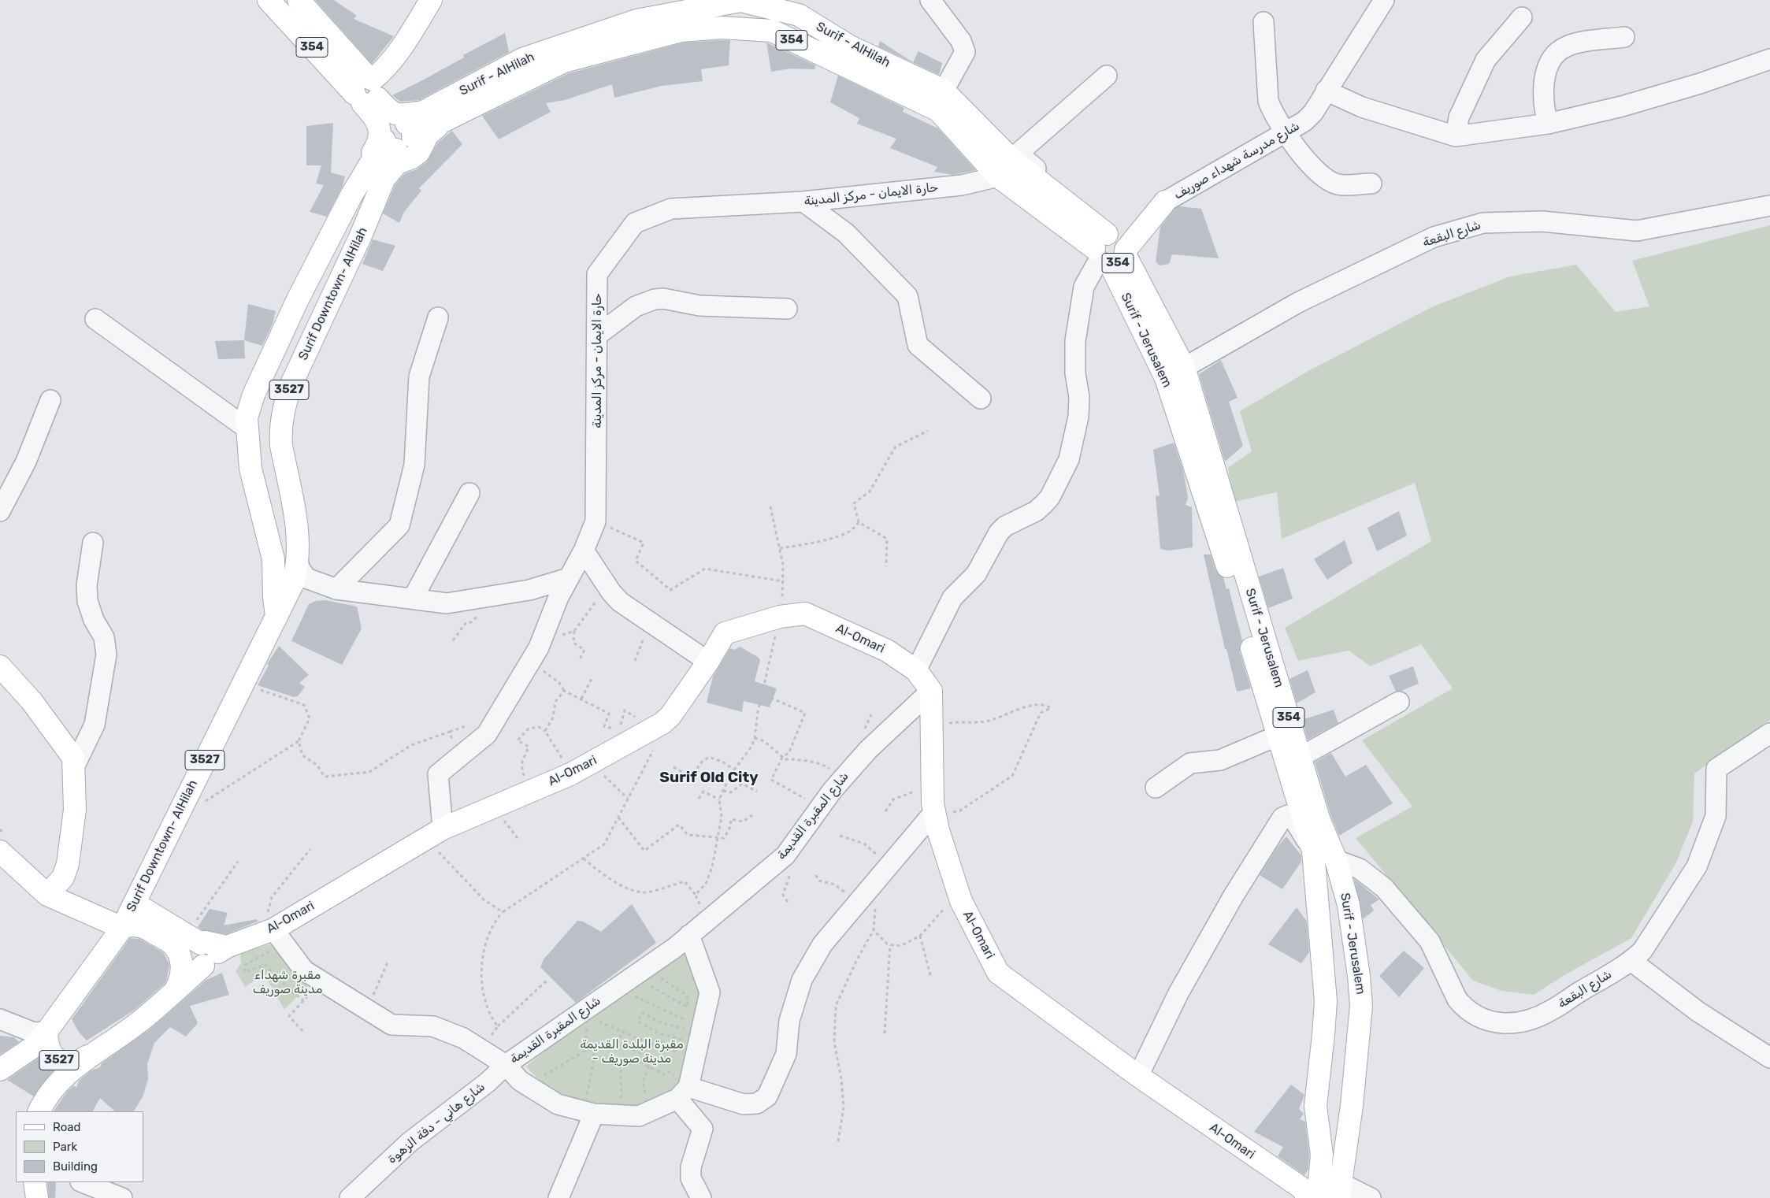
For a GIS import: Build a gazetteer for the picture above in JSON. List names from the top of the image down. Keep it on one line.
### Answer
{"streets":{"main road":["354","Surif - AlHilah","Surif Downtown- AlHilah","Surif - Jerusalem","3527","Al-Omari"],"street":["شارع مدرسة شهداء صوريف","حارة الايمان - مركز المدينة","شارع البقعة","شارع المقبرة القديمة","شارع هاني - دفة الزهوة"]},"crossings":[["354","Surif - AlHilah"],["354","3527"],["Surif - AlHilah","حارة الايمان - مركز المدينة"],["Surif - AlHilah","Surif - Jerusalem"],["Surif - AlHilah","3527"],["حارة الايمان - مركز المدينة","Al-Omari"],["شارع البقعة","Surif - Jerusalem"],["Surif Downtown- AlHilah","3527"],["3527","Al-Omari"],["Al-Omari","شارع المقبرة القديمة"],["شارع المقبرة القديمة","شارع هاني - دفة الزهوة"]],"districts":["Surif Old City"],"parks":["مقبرة شهداء مدينة صوريف","مقبرة البلدة القديمة - مدينة صوريف"],"legend":["Road","Park","Building"]}
